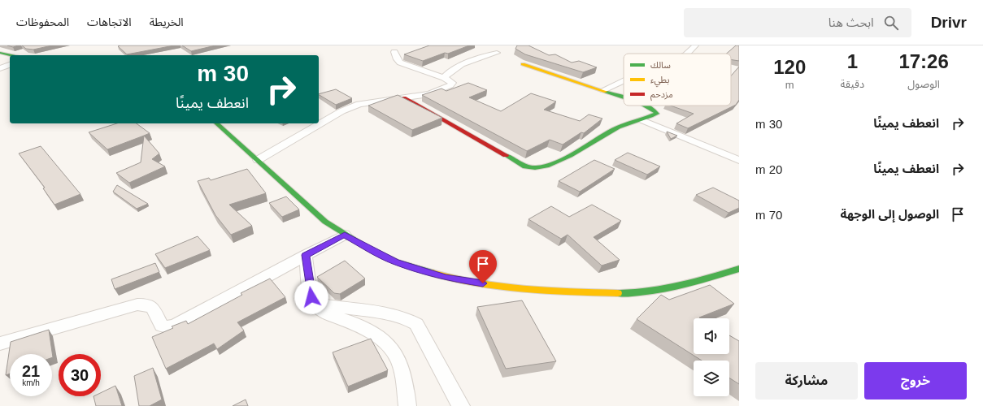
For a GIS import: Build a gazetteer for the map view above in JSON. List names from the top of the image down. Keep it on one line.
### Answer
{"legend":["سالك","بطيء","مزدحم"],"page":{"header":"Drivr","search":"ابحث هنا","nav":["الخريطة","الاتجاهات","المحفوظات"],"eta":["17:26","الوصول","1","دقيقة","120","m"],"turn":["30 m","انعطف يمينًا"],"list":[{"name":"انعطف يمينًا","value":"30 m"},{"name":"انعطف يمينًا","value":"20 m"},{"name":"الوصول إلى الوجهة","value":"70 m"}],"speed":"21 km/h","limit":"30","buttons":["خروج","مشاركة"]}}
